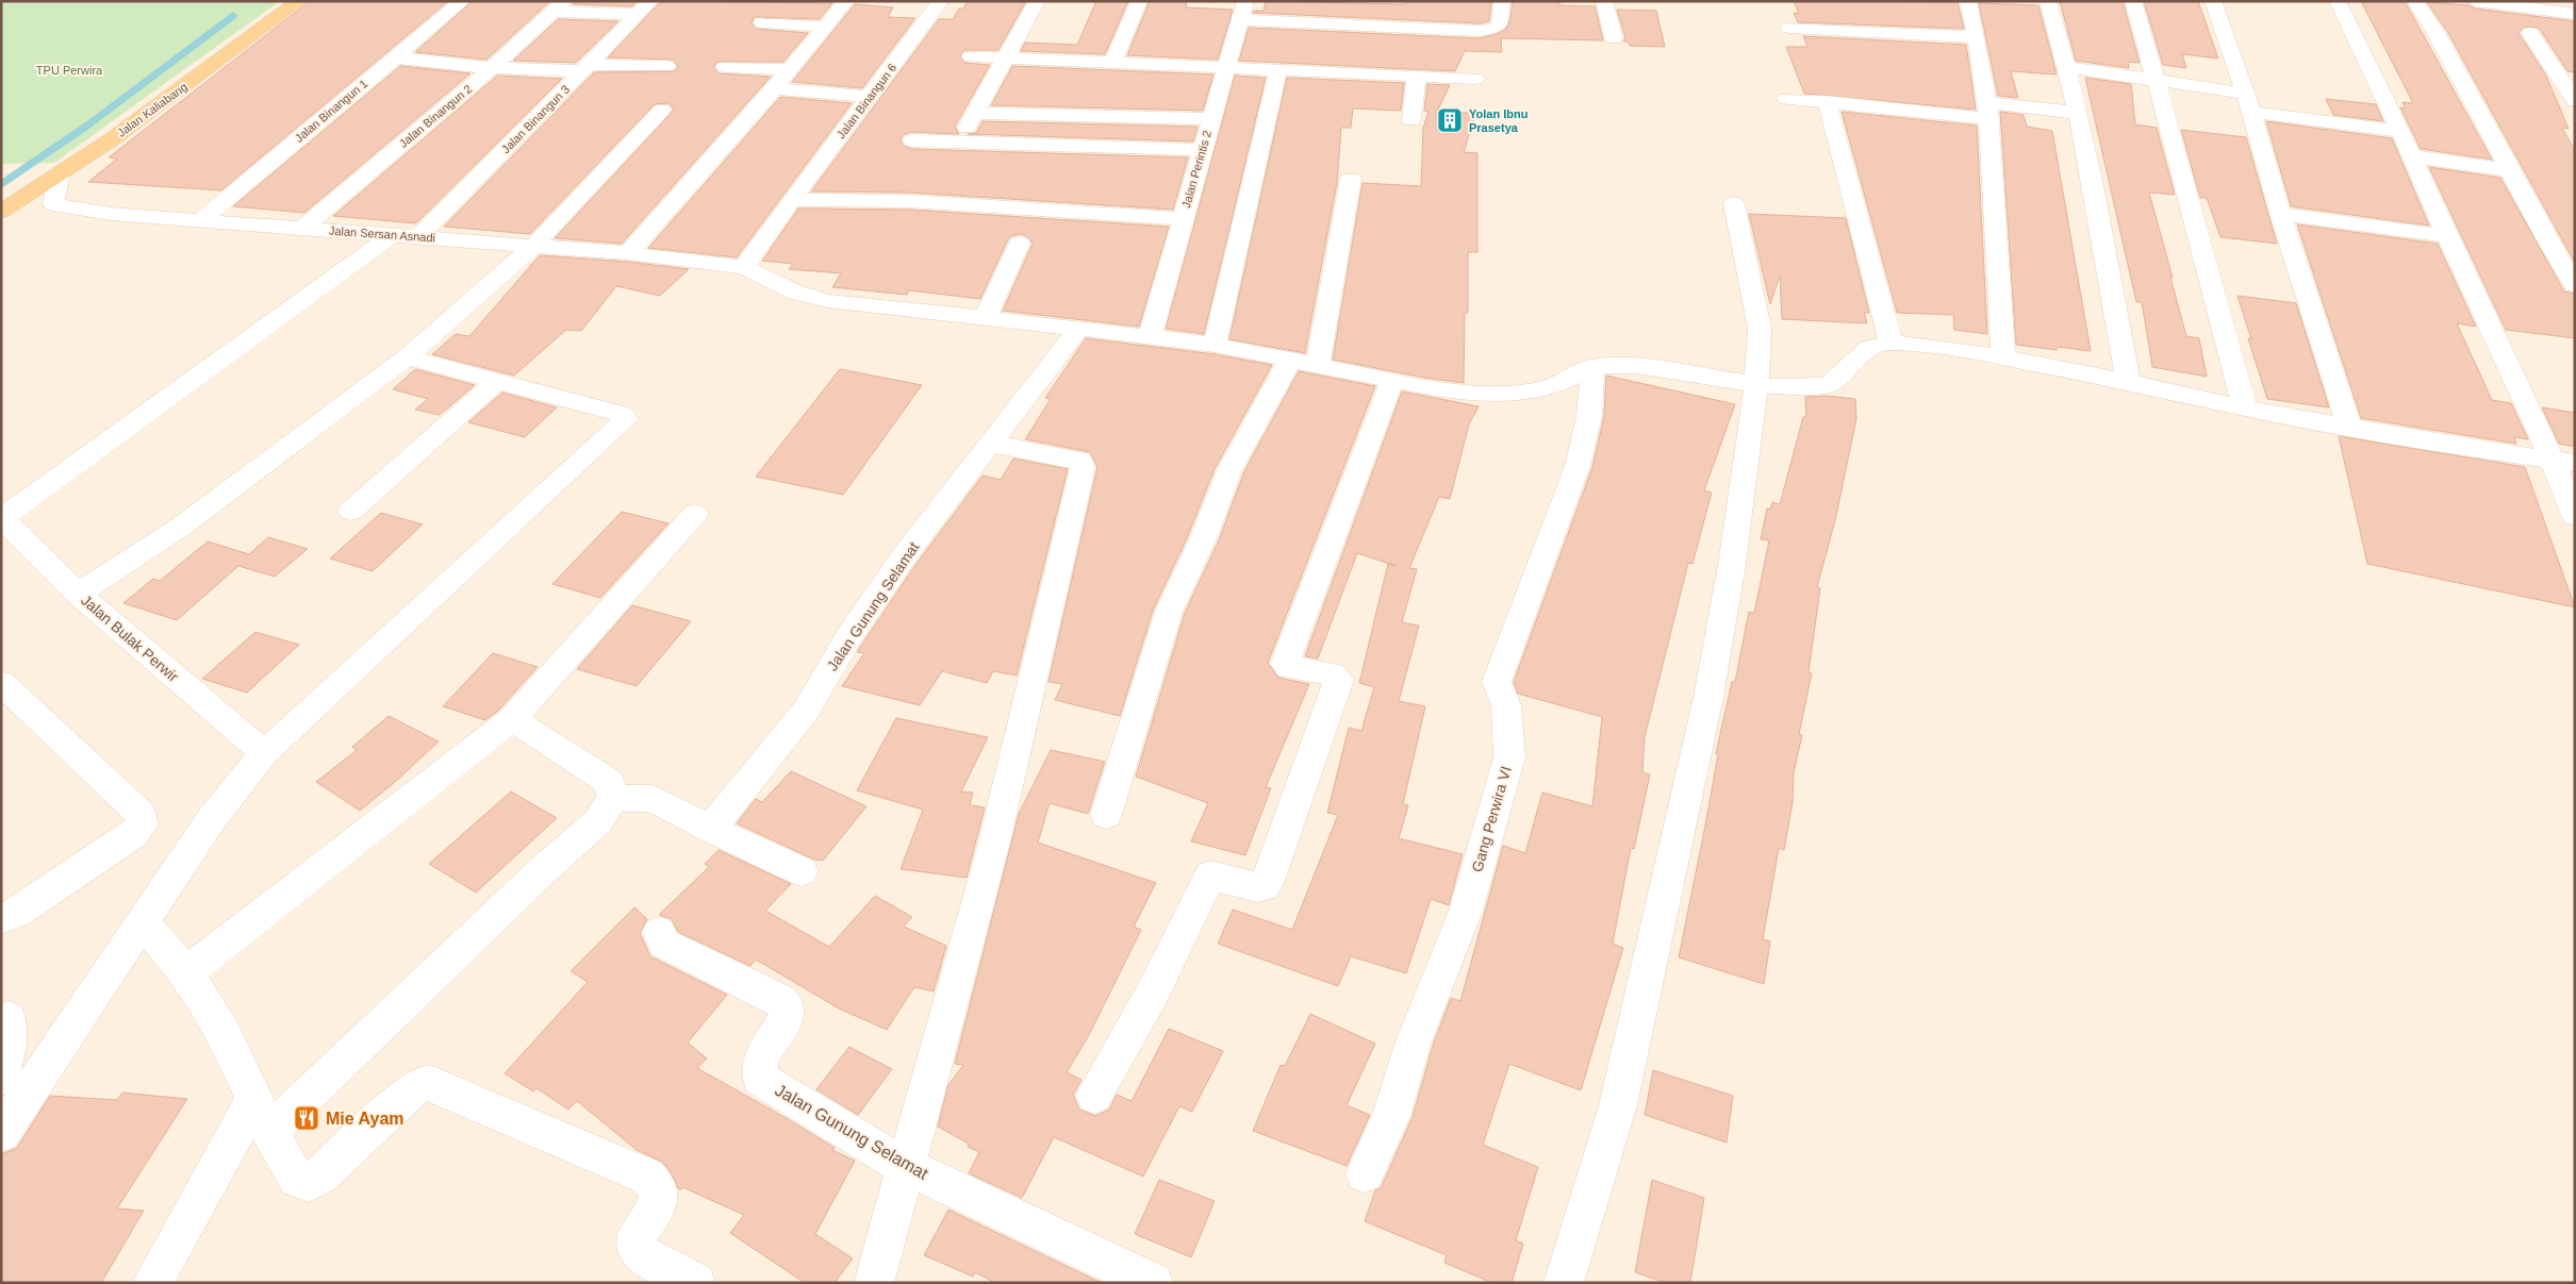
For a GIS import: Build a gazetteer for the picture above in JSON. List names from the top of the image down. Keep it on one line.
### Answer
{"streets":{"main road":["Jalan Kaliabang"],"street":["Jalan Binangun 6","Jalan Binangun 1","Jalan Binangun 2","Jalan Binangun 3","Jalan Perintis 2","Jalan Sersan Asnadi","Jalan Gunung Selamat","Jalan Bulak Perwir","Gang Perwira VI"]},"crossings":[["Jalan Binangun 6","Jalan Sersan Asnadi"],["Jalan Kaliabang","Jalan Sersan Asnadi"],["Jalan Binangun 1","Jalan Sersan Asnadi"],["Jalan Binangun 2","Jalan Sersan Asnadi"],["Jalan Binangun 3","Jalan Sersan Asnadi"]],"parks":["TPU Perwira"],"places":{"building":["Yolan Ibnu Prasetya"],"restaurant":["Mie Ayam"]}}
